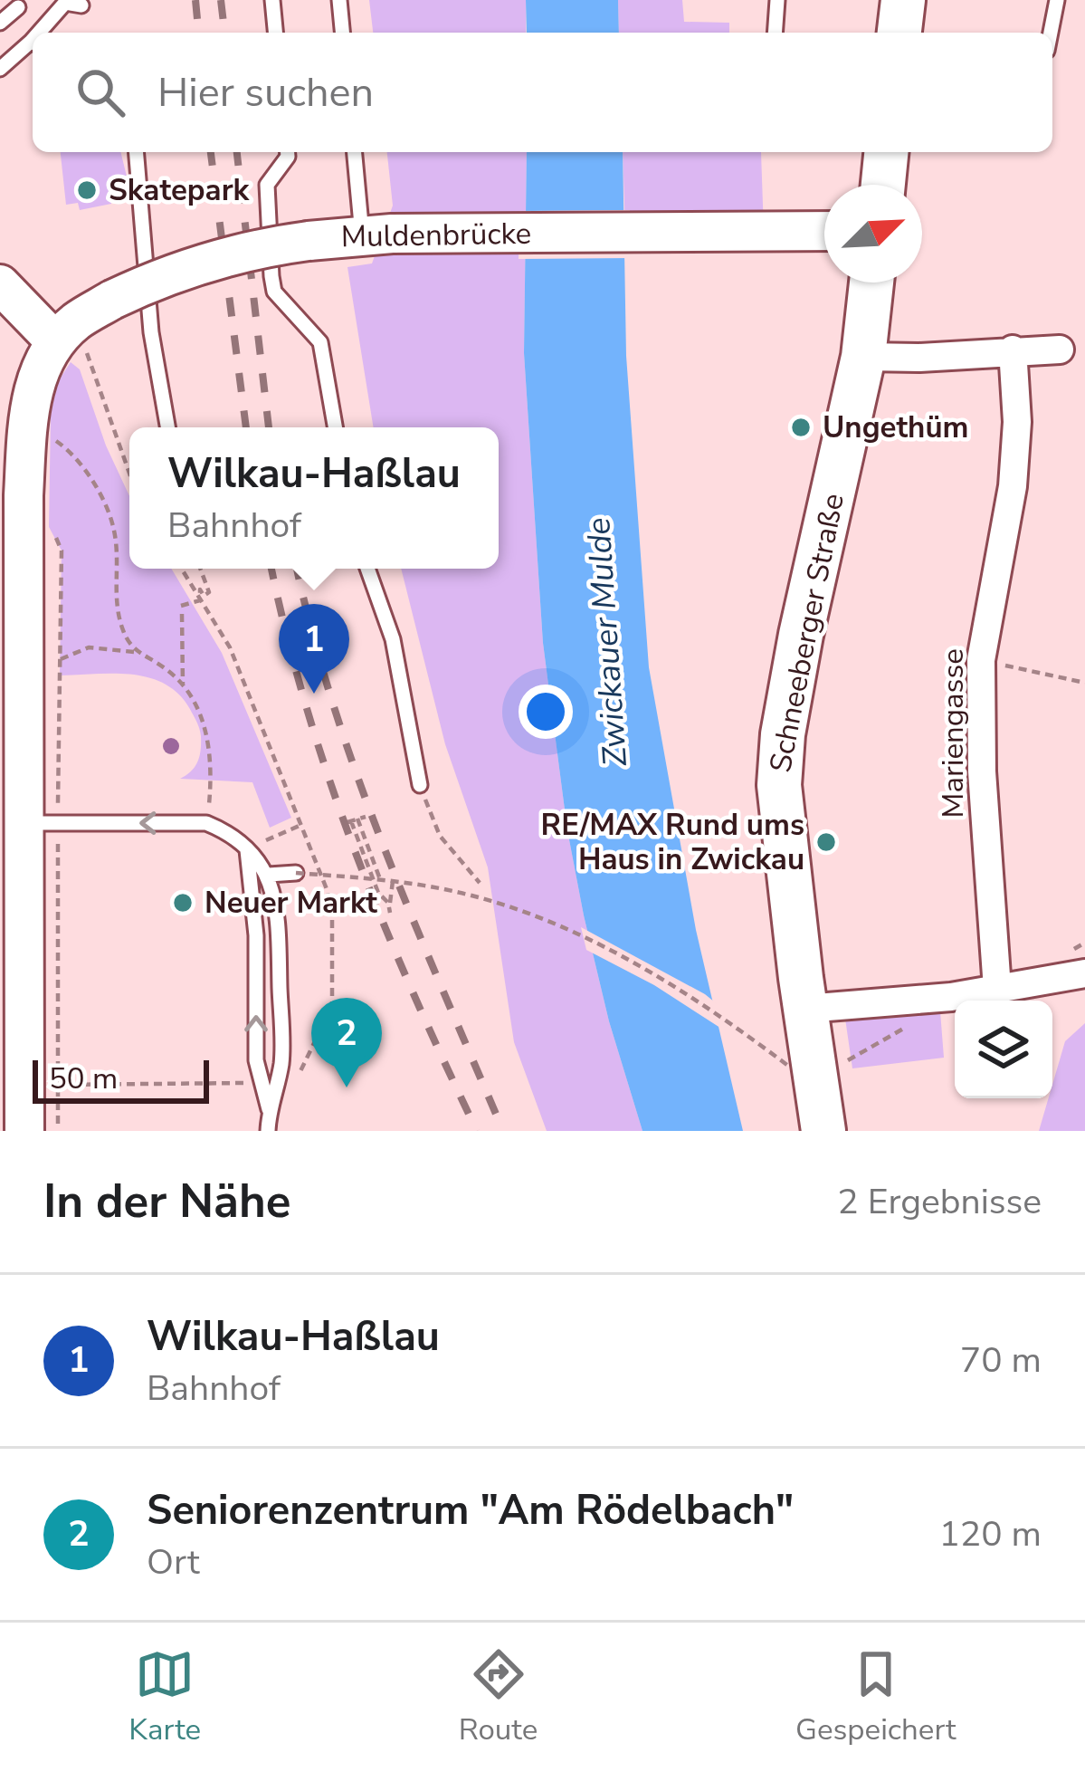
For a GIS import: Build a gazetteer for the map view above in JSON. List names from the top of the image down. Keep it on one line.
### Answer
{"streets":{"main road":["Muldenbrücke","Schneeberger Straße"],"street":["Mariengasse"]},"water":["Zwickauer Mulde"],"places":["Skatepark","Ungethüm","RE/MAX Rund ums Haus in Zwickau","Neuer Markt"],"scale_bar":"50 m","north":"top right","page":{"search":"Hier suchen","popup":["Wilkau-Haßlau","Bahnhof"],"pins":["1","2"],"scale":"50 m","heading":["In der Nähe","2 Ergebnisse"],"list":[{"mark":"1","name":"Wilkau-Haßlau","note":"Bahnhof","value":"70 m"},{"mark":"2","name":"Seniorenzentrum \"Am Rödelbach\"","note":"Ort","value":"120 m"}],"nav":["Karte","Route","Gespeichert"]}}
